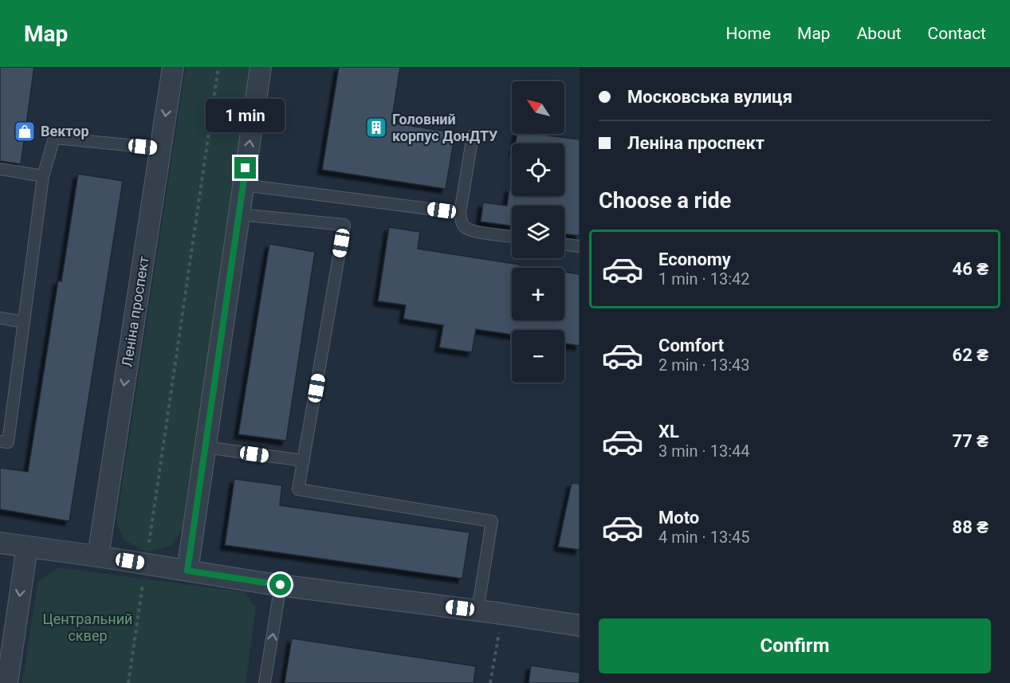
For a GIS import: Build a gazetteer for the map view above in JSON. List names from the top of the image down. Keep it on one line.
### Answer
{"streets":{"street":["Леніна проспект"]},"parks":["Центральний сквер"],"places":{"building":["Головний корпус ДонДТУ"],"shop":["Вектор"]},"north":"top left","page":{"header":"Map","nav":["Home","Map","About","Contact"],"banner":["Московська вулиця","Леніна проспект"],"map_buttons":["+","−"],"bubble":"1 min","heading":"Choose a ride","list":[{"name":"Economy","note":"1 min · 13:42","value":"46 ₴"},{"name":"Comfort","note":"2 min · 13:43","value":"62 ₴"},{"name":"XL","note":"3 min · 13:44","value":"77 ₴"},{"name":"Moto","note":"4 min · 13:45","value":"88 ₴"}],"buttons":"Confirm"}}
